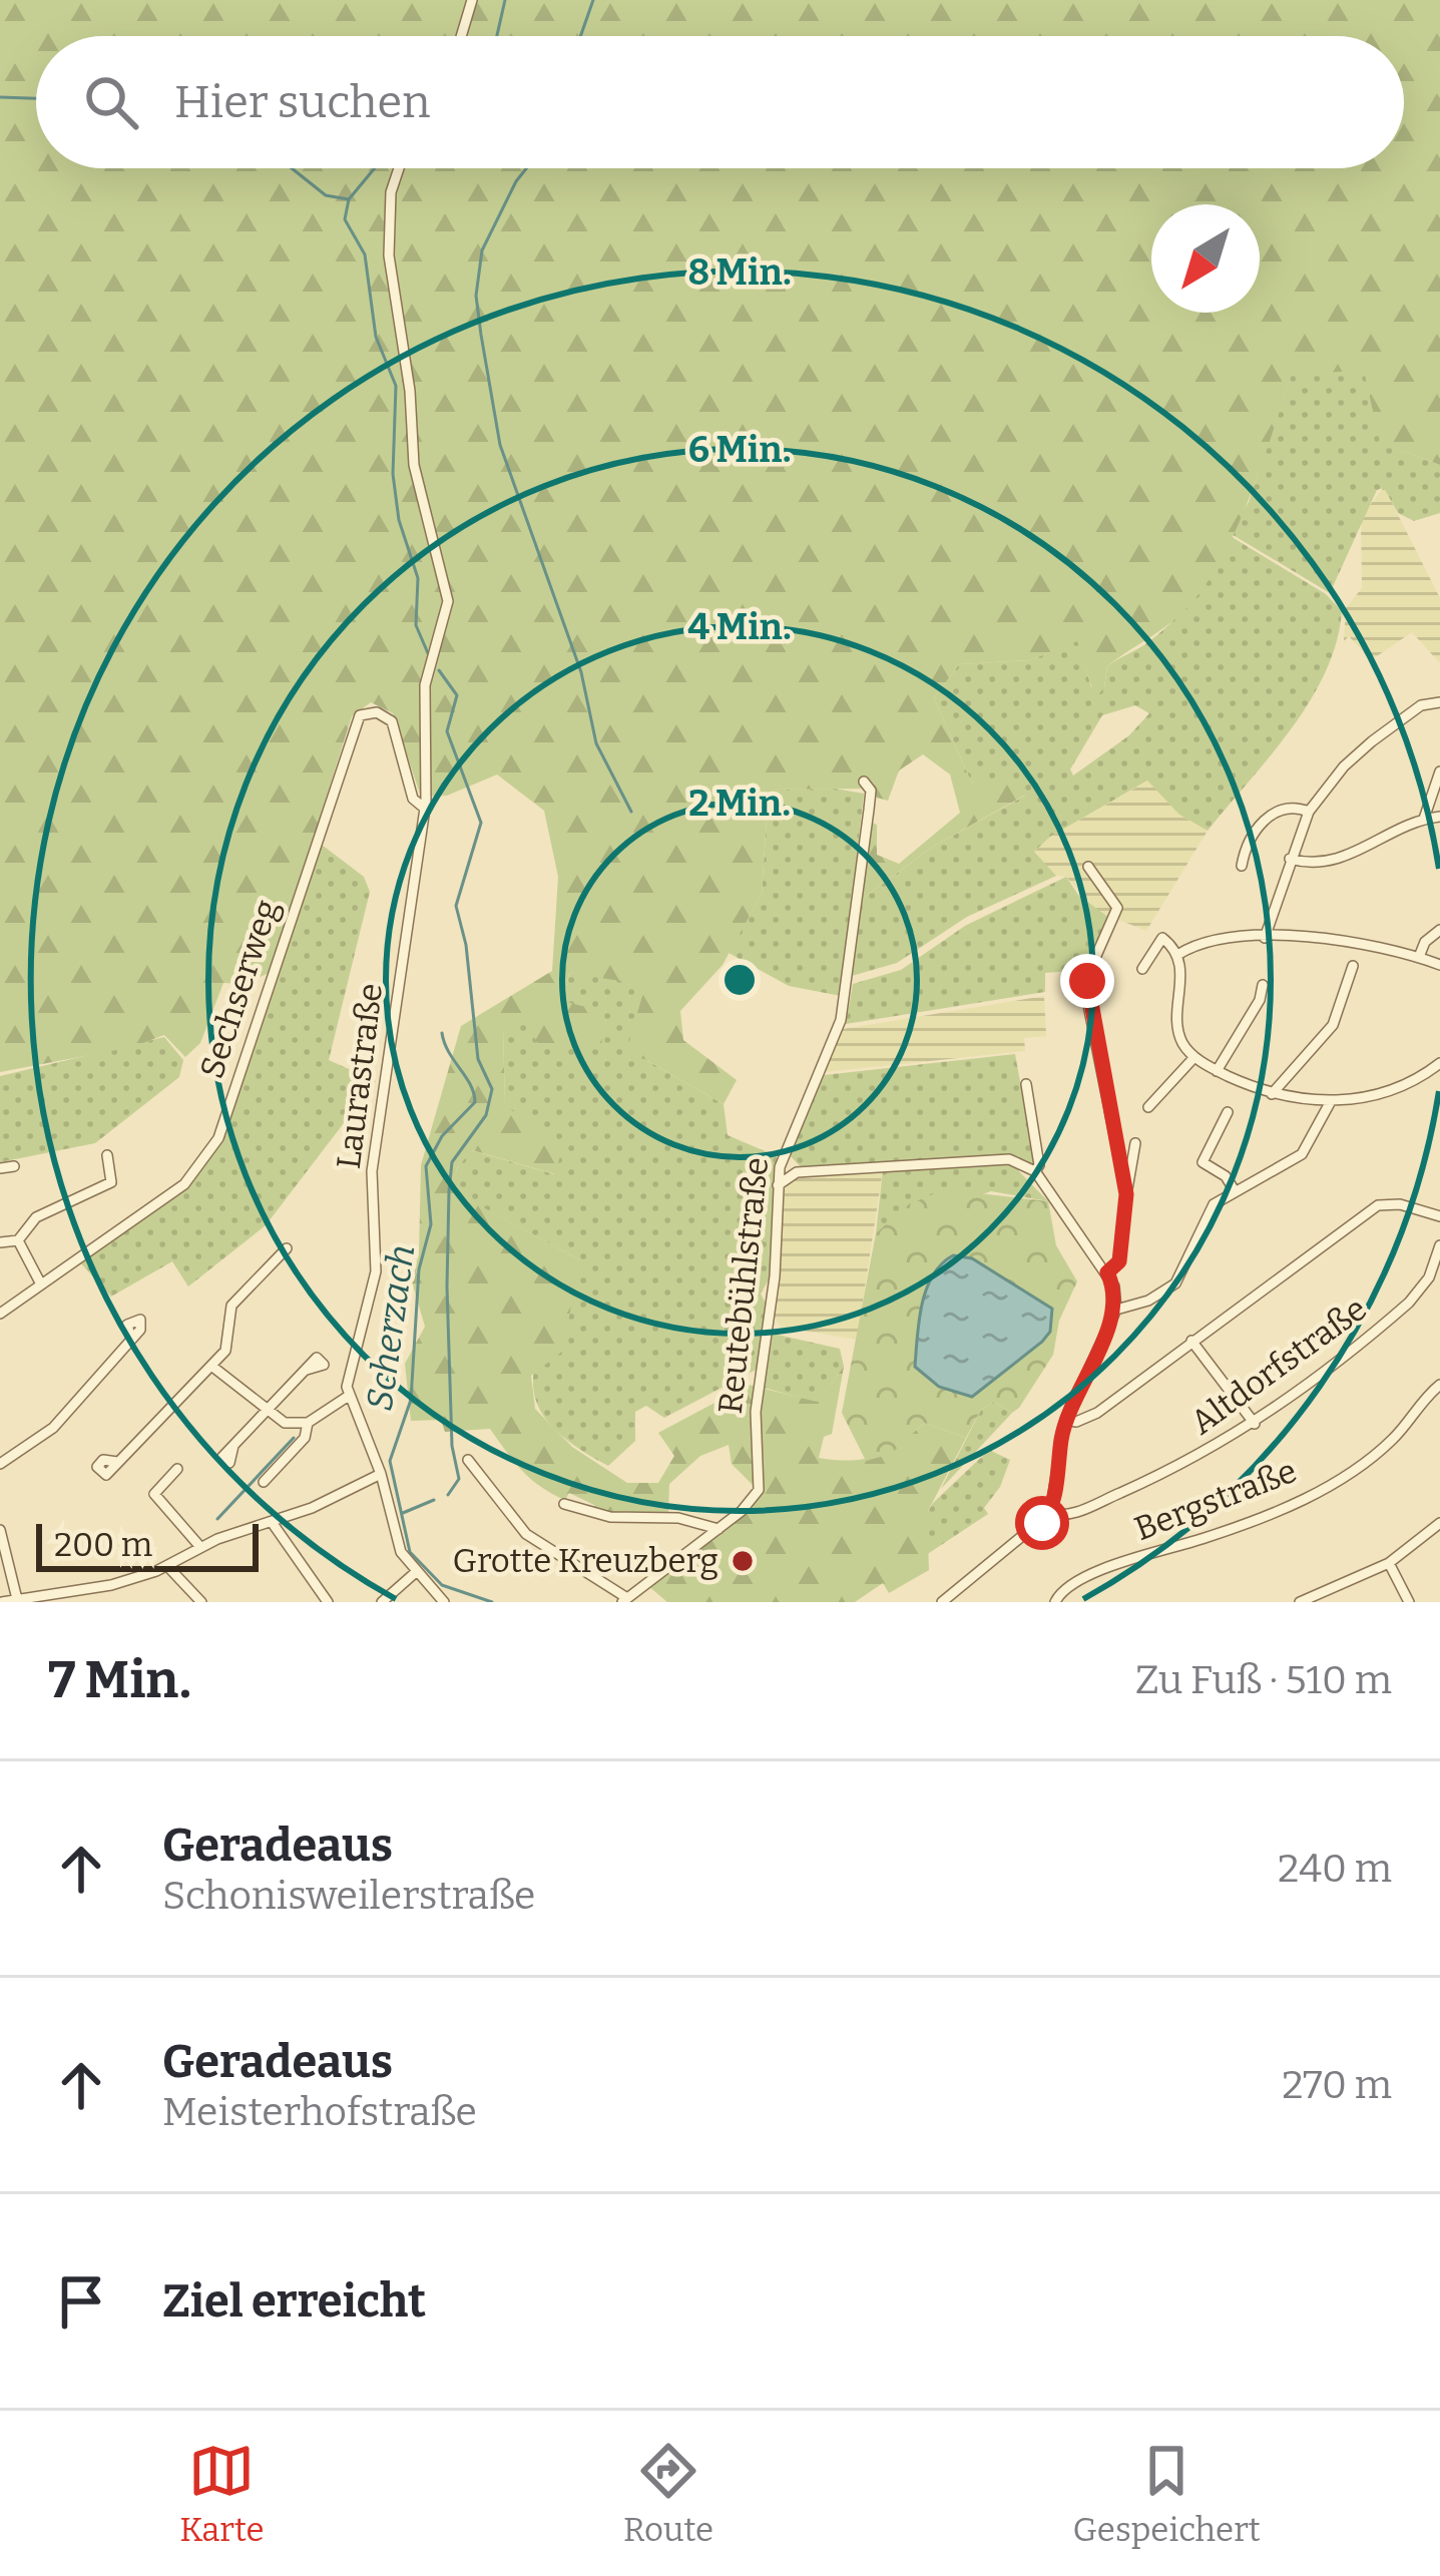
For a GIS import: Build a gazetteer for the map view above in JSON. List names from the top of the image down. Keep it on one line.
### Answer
{"streets":{"street":["Sechserweg","Laurastraße","Reutebühlstraße","Altdorfstraße","Bergstraße"]},"crossings":[["Sechserweg","Laurastraße"]],"water":["Scherzach"],"places":["Grotte Kreuzberg"],"scale_bar":"200 m","north":"bottom left","page":{"search":"Hier suchen","scale":"200 m","heading":["7 Min.","Zu Fuß · 510 m"],"list":[["Geradeaus","Schonisweilerstraße","240 m"],["Geradeaus","Meisterhofstraße","270 m"],"Ziel erreicht"],"nav":["Karte","Route","Gespeichert"]},"rings":["8 Min.","6 Min.","4 Min.","2 Min."]}
